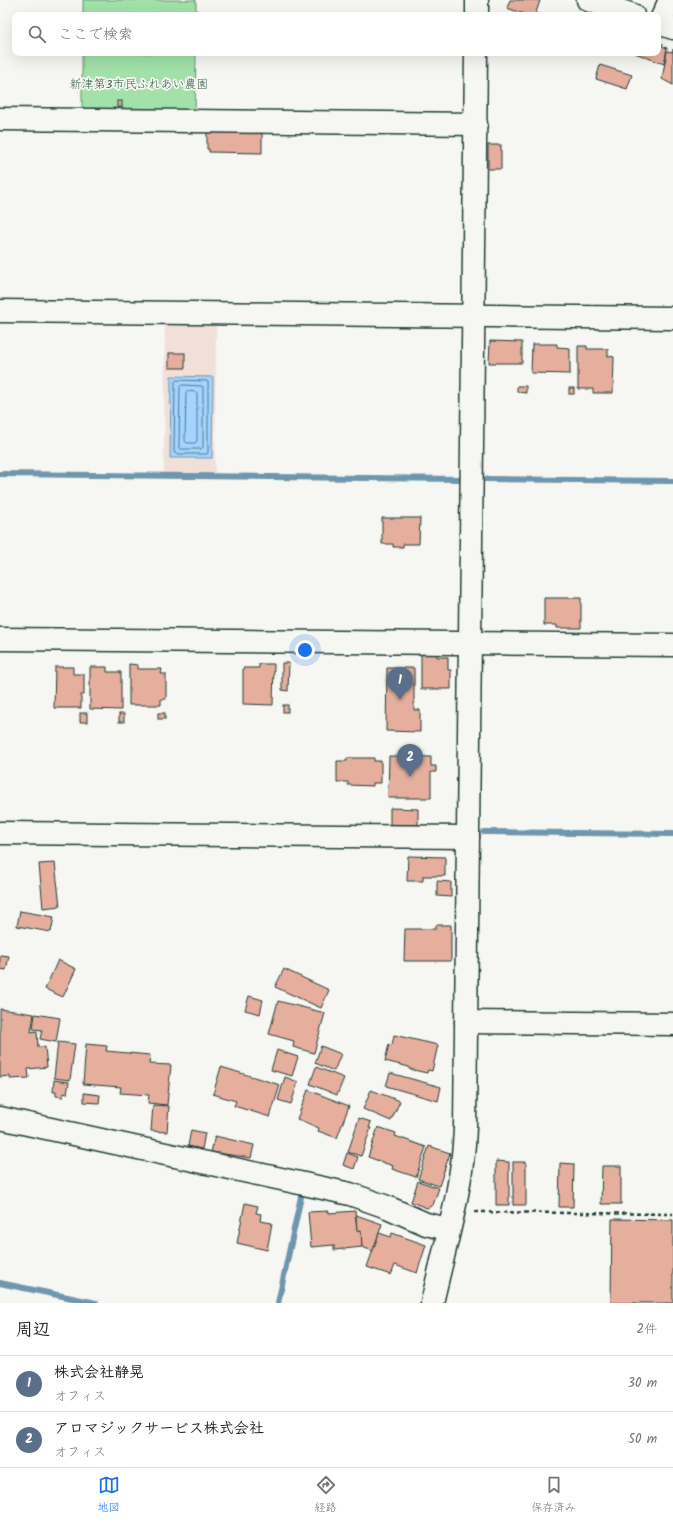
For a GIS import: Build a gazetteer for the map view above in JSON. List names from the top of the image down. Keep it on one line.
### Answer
{"parks":["新津第3市民ふれあい農園"],"page":{"search":"ここで検索","pins":["1","2"],"heading":["周辺","2件"],"list":[{"mark":"1","name":"株式会社静晃","note":"オフィス","value":"30 m"},{"mark":"2","name":"アロマジックサービス株式会社","note":"オフィス","value":"50 m"}],"nav":["地図","経路","保存済み"]}}
